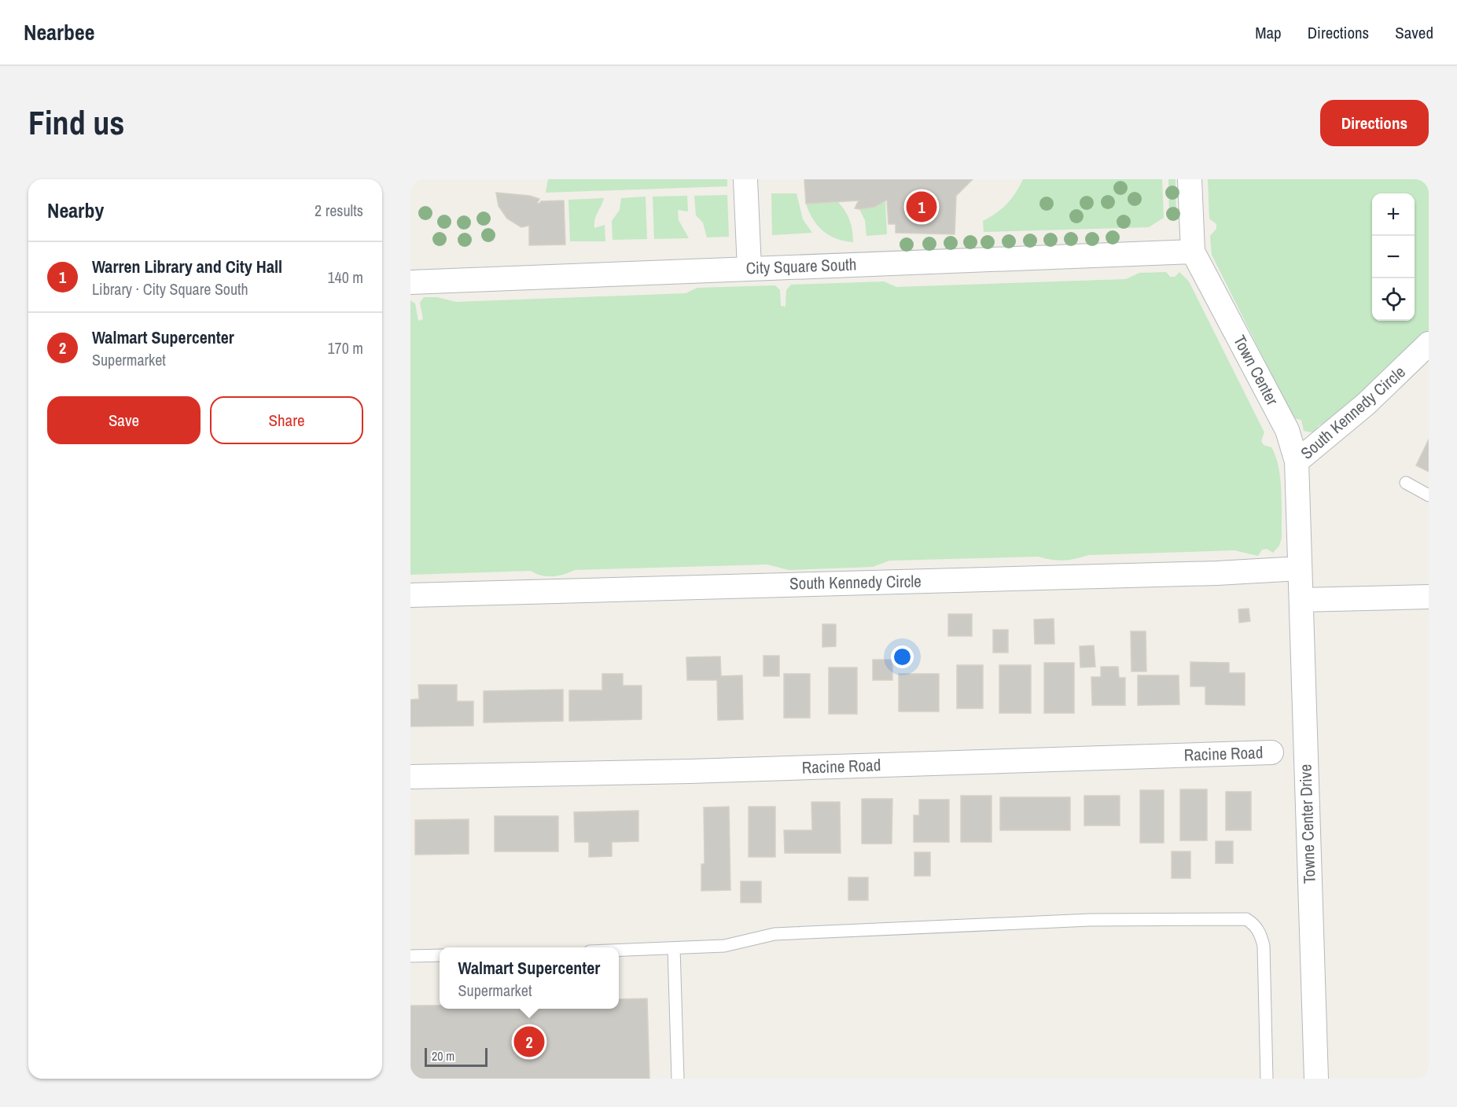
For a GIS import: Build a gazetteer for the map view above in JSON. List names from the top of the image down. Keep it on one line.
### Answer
{"streets":{"street":["City Square South","Town Center","South Kennedy Circle","Racine Road","Towne Center Drive"]},"crossings":[["City Square South","Town Center"],["Town Center","South Kennedy Circle"],["Town Center","Towne Center Drive"],["South Kennedy Circle","Towne Center Drive"]],"scale_bar":"20 m","page":{"header":"Nearbee","nav":["Map","Directions","Saved"],"buttons":["Directions",["Save","Share"]],"title":"Find us","heading":["Nearby","2 results"],"pins":["1","2"],"map_buttons":["+","−"],"list":[{"mark":"1","name":"Warren Library and City Hall","note":"Library · City Square South","value":"140 m"},{"mark":"2","name":"Walmart Supercenter","note":"Supermarket","value":"170 m"}],"popup":["Walmart Supercenter","Supermarket"],"scale":"20 m"}}
